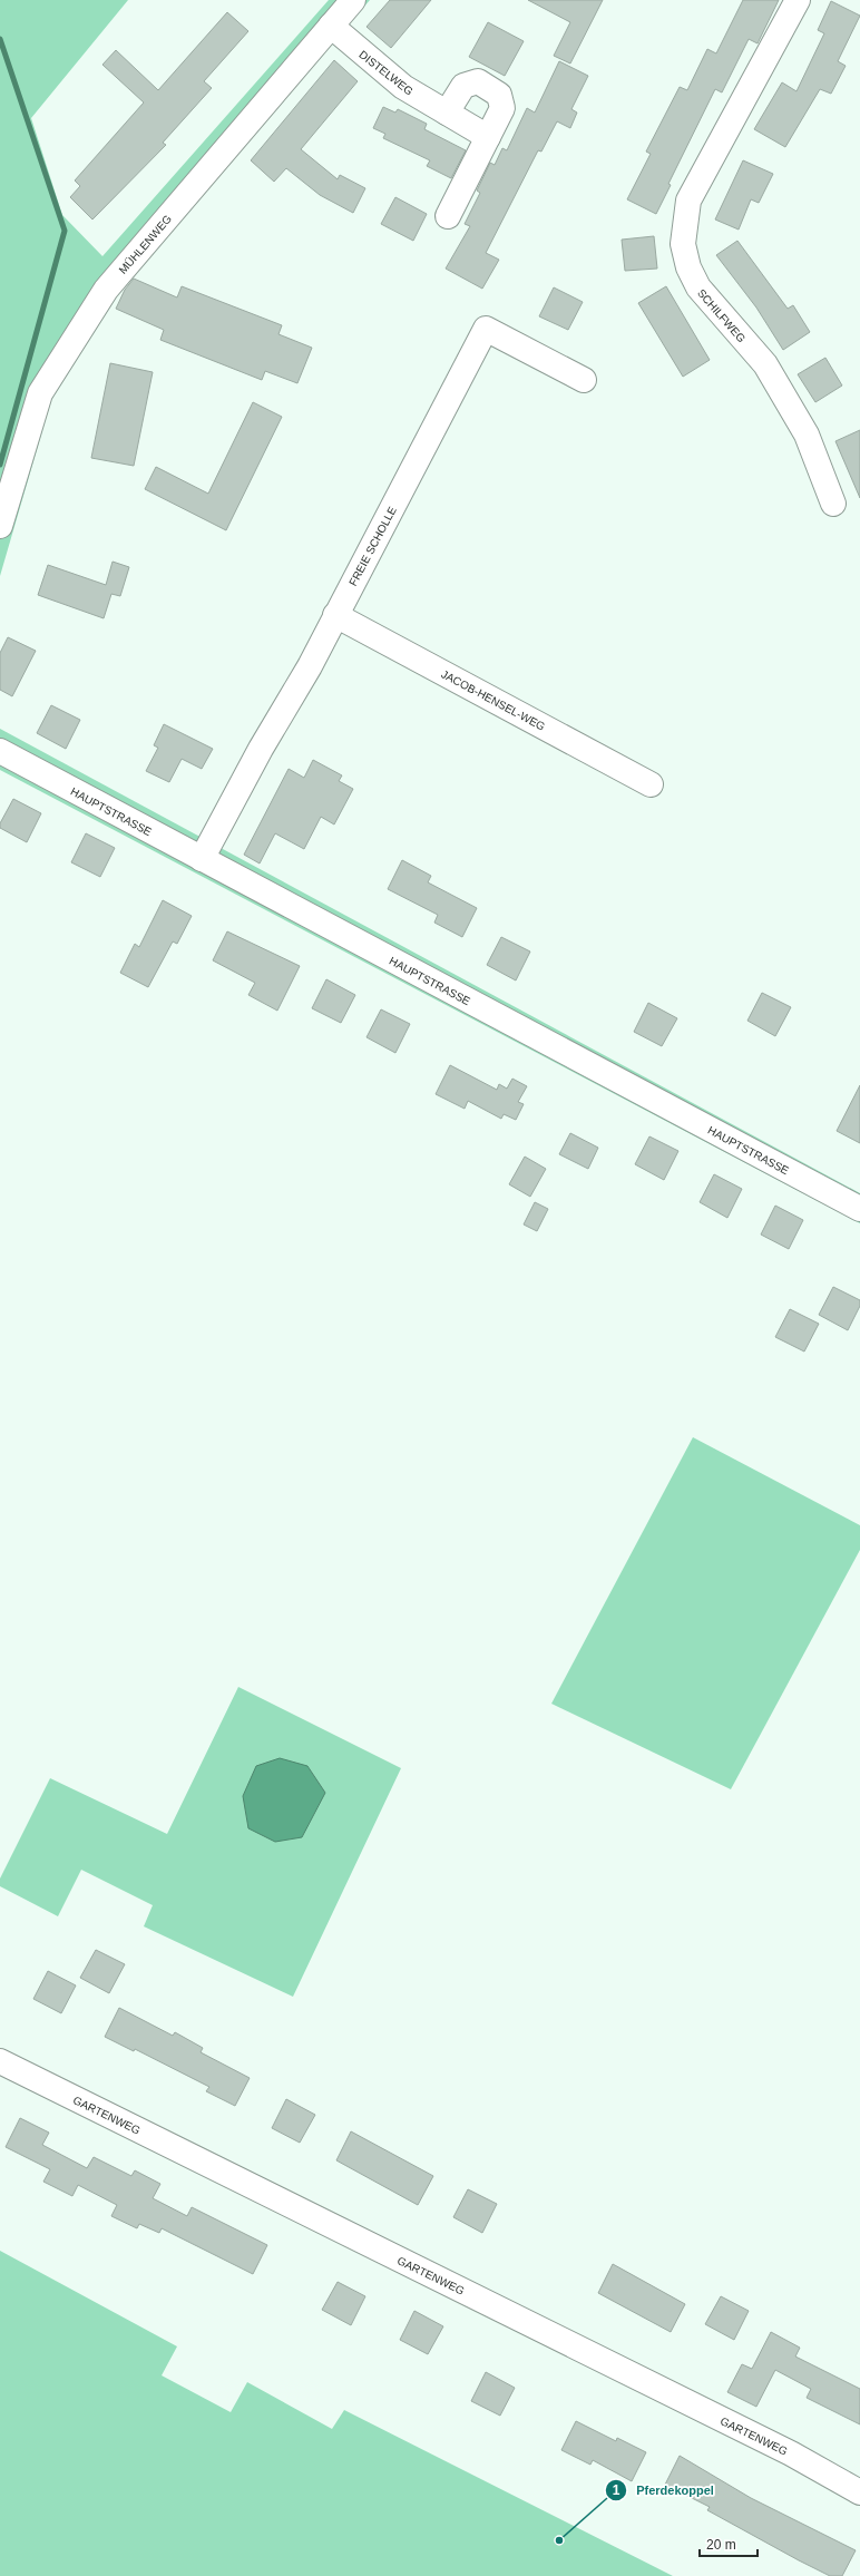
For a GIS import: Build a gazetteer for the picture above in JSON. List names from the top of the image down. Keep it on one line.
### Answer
{"streets":{"street":["DISTELWEG","MÜHLENWEG","SCHILFWEG","FREIE SCHOLLE","JACOB-HENSEL-WEG","HAUPTSTRASSE","GARTENWEG"]},"crossings":[["DISTELWEG","MÜHLENWEG"],["FREIE SCHOLLE","JACOB-HENSEL-WEG"],["FREIE SCHOLLE","HAUPTSTRASSE"]],"places":["Pferdekoppel"],"scale_bar":"20 m"}
